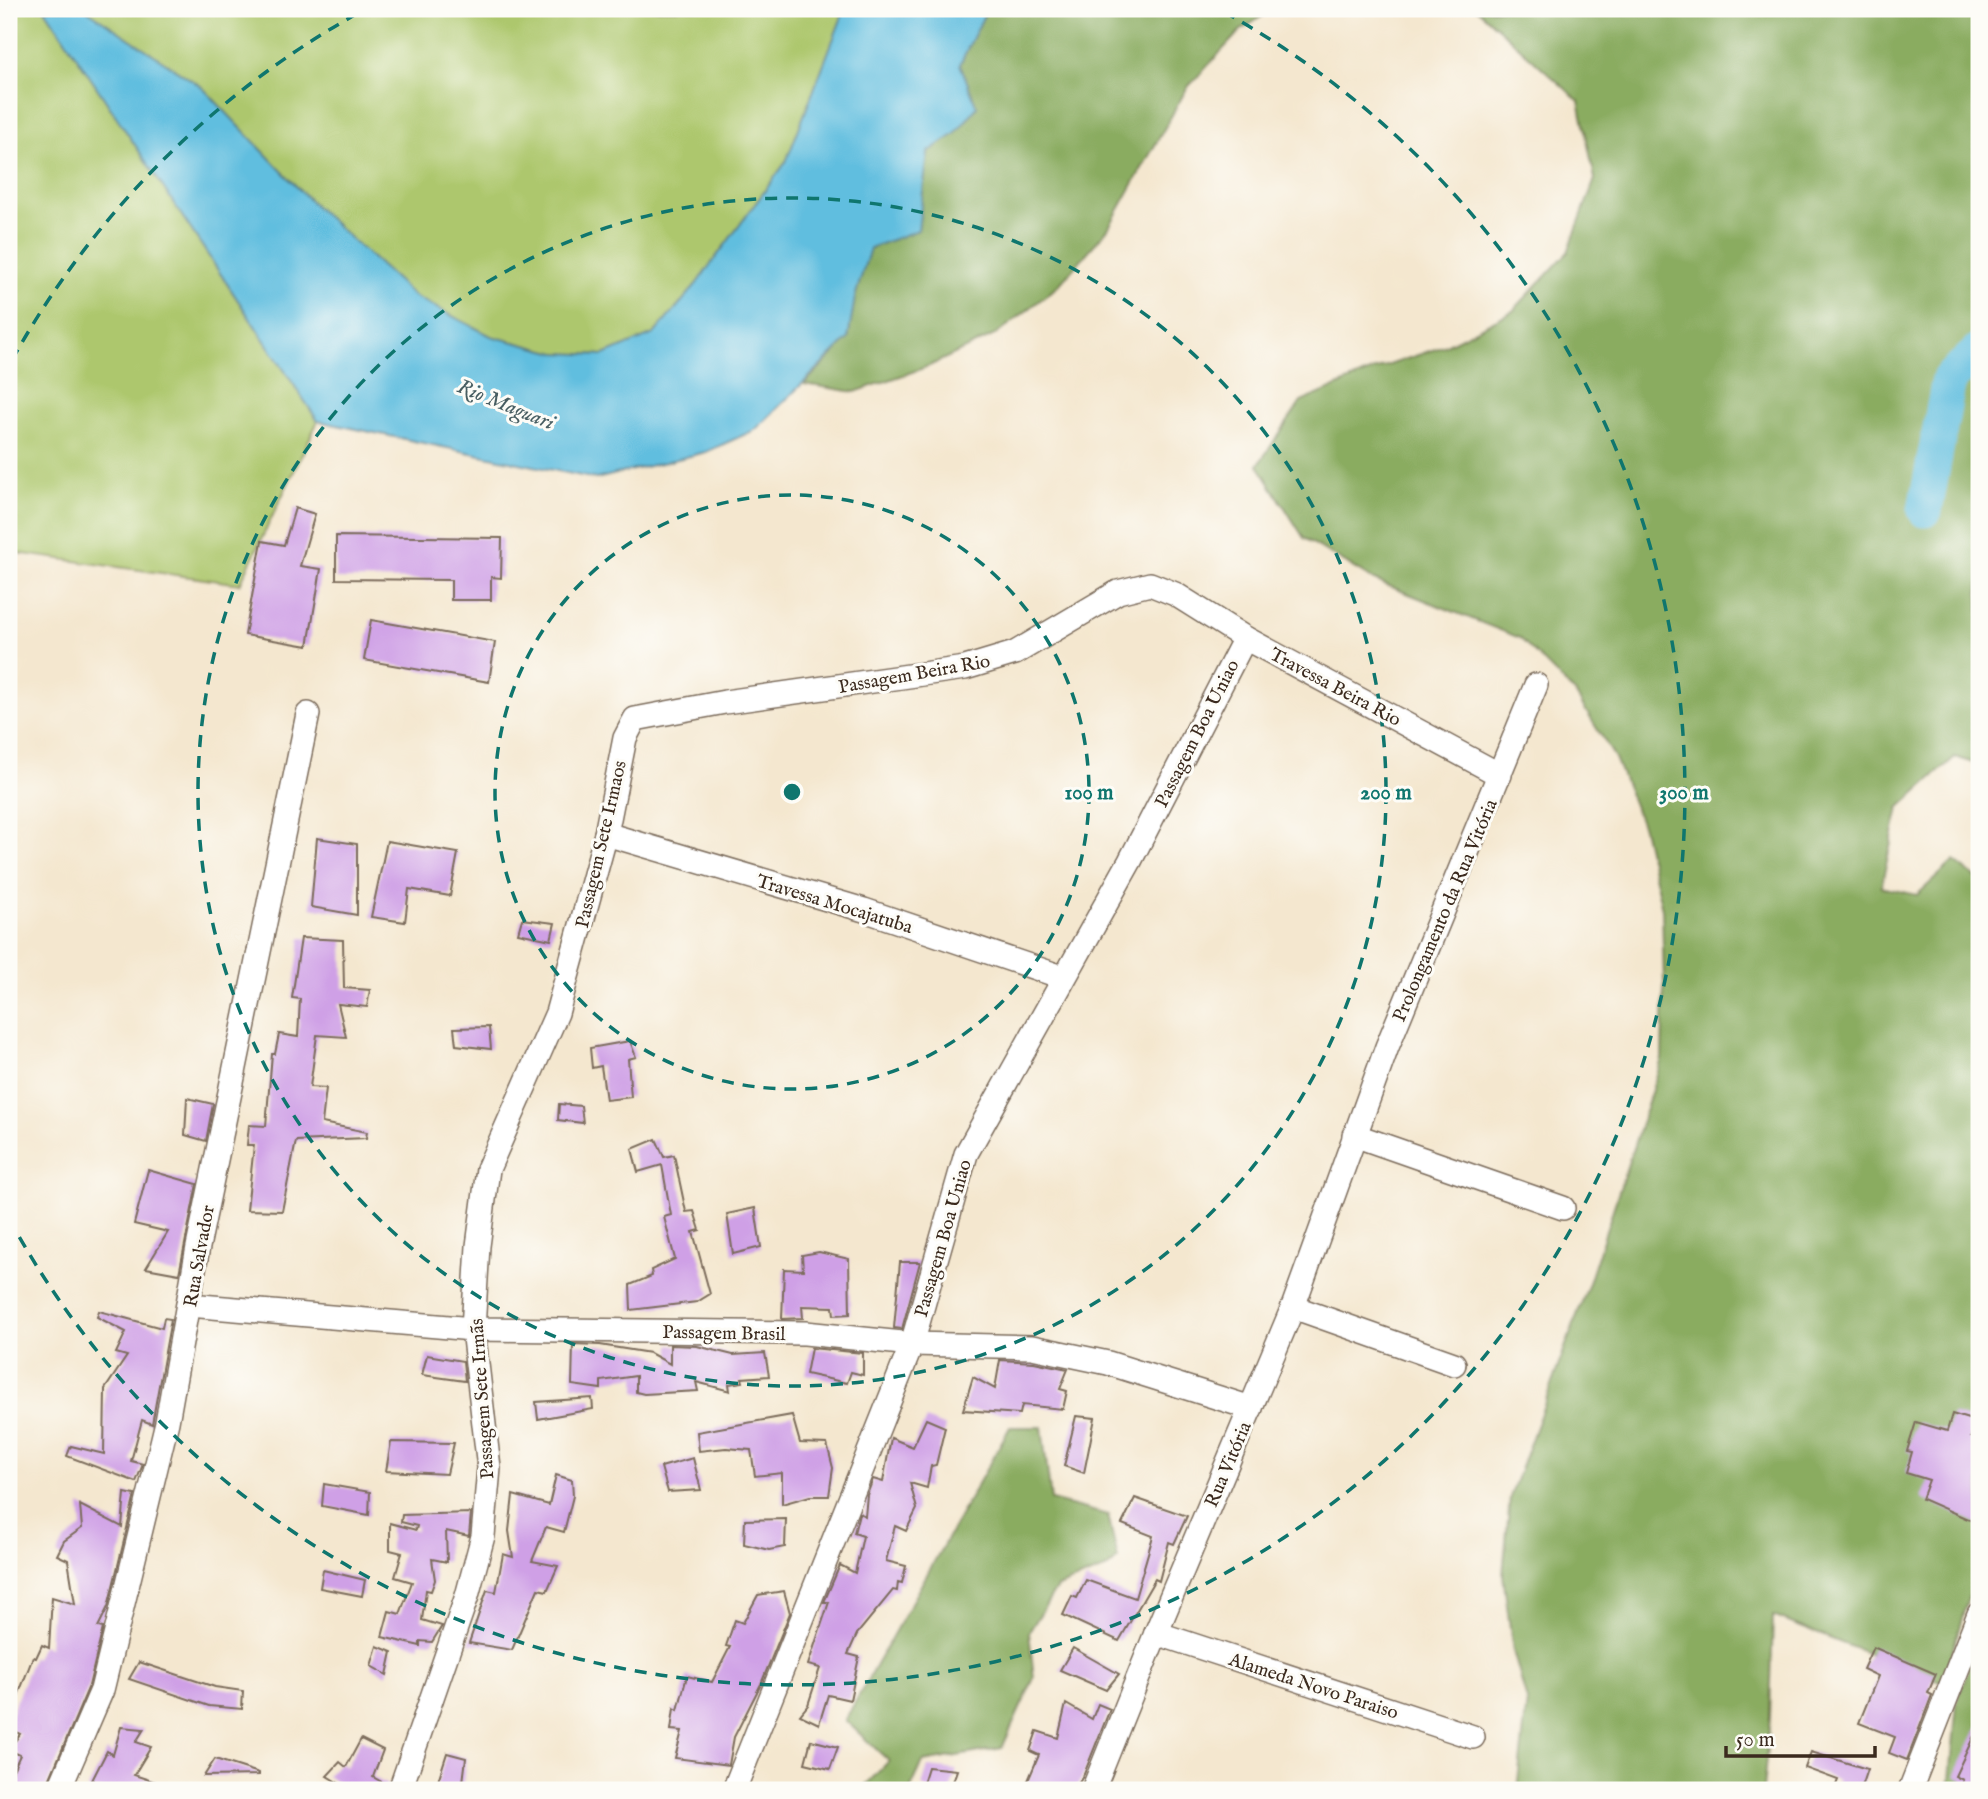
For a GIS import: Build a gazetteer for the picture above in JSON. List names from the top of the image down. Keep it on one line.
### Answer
{"streets":{"street":["Passagem Beira Rio","Travessa Beira Rio","Passagem Boa Uniao","Passagem Sete Irmaos","Travessa Mocajatuba","Prolongamento da Rua Vitória","Rua Salvador","Passagem Brasil","Passagem Sete Irmãs","Rua Vitória","Alameda Novo Paraiso"]},"crossings":[["Passagem Beira Rio","Travessa Beira Rio"],["Passagem Beira Rio","Passagem Sete Irmaos"],["Travessa Beira Rio","Passagem Boa Uniao"],["Travessa Beira Rio","Prolongamento da Rua Vitória"],["Passagem Boa Uniao","Travessa Mocajatuba"],["Passagem Boa Uniao","Passagem Brasil"],["Passagem Sete Irmaos","Travessa Mocajatuba"],["Passagem Sete Irmaos","Passagem Sete Irmãs"],["Prolongamento da Rua Vitória","Rua Vitória"],["Rua Salvador","Passagem Brasil"],["Passagem Brasil","Passagem Sete Irmãs"],["Passagem Brasil","Rua Vitória"],["Rua Vitória","Alameda Novo Paraiso"]],"water":["Rio Maguari"],"scale_bar":"50 m","rings":["100 m","200 m","300 m"]}
